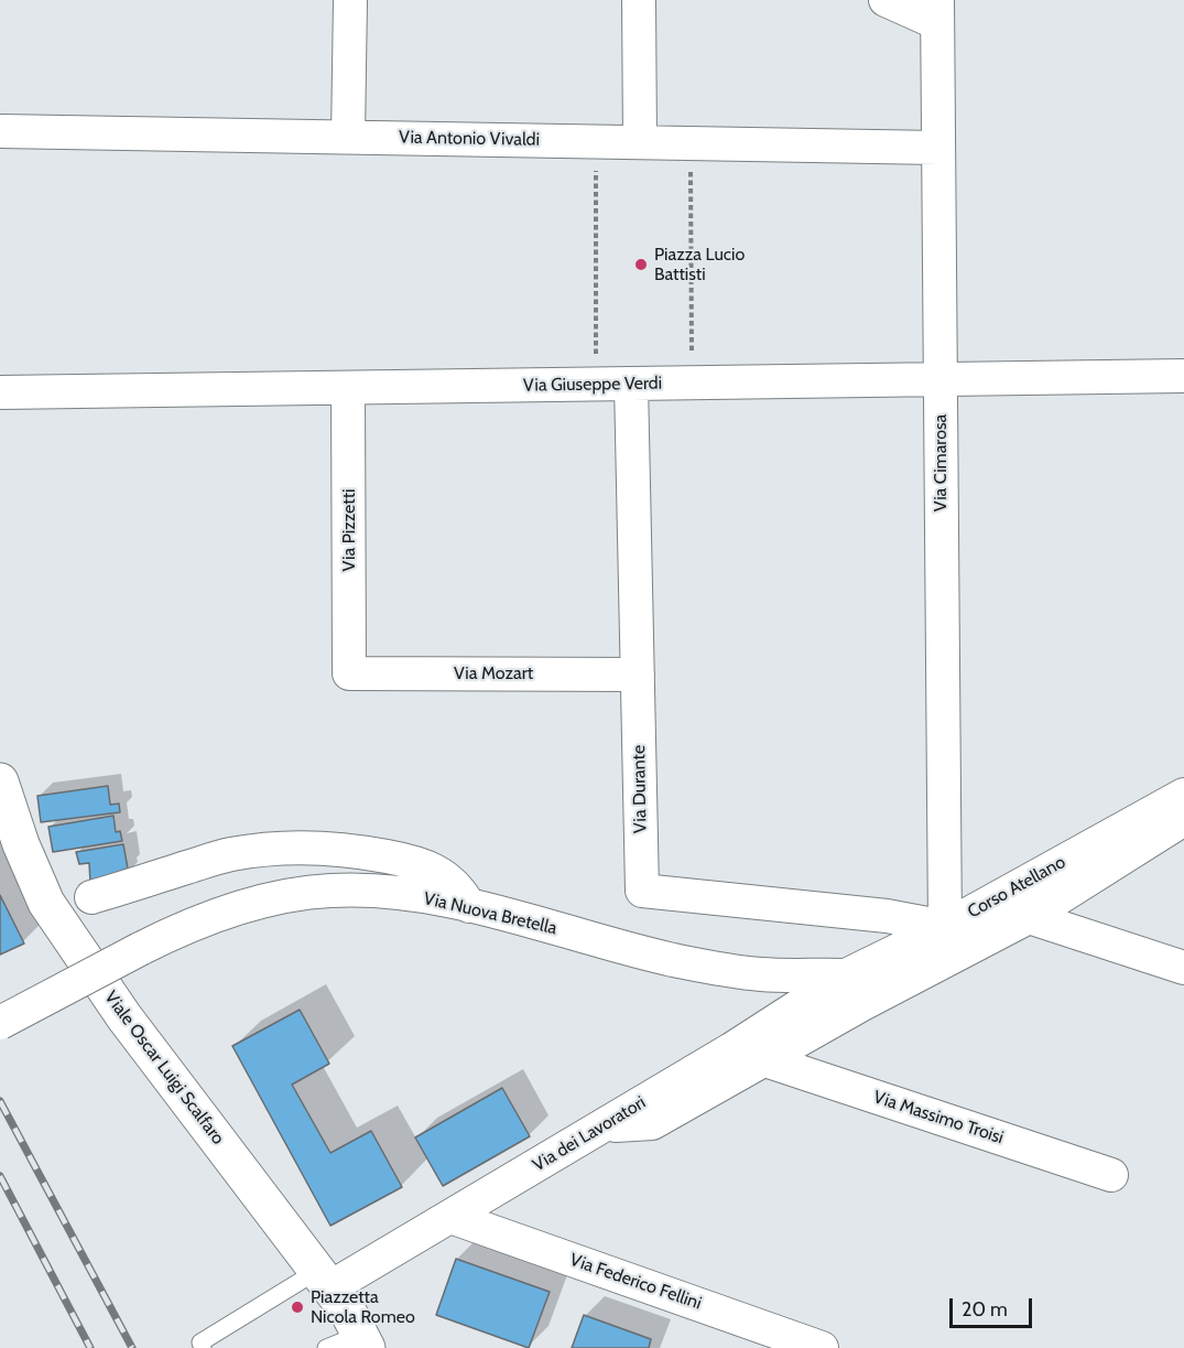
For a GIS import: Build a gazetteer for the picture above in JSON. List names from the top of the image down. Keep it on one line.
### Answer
{"streets":{"street":["Via Antonio Vivaldi","Via Giuseppe Verdi","Via Cimarosa","Via Pizzetti","Via Mozart","Via Durante","Corso Atellano","Via Nuova Bretella","Viale Oscar Luigi Scalfaro","Via Massimo Troisi","Via dei Lavoratori","Via Federico Fellini"]},"crossings":[["Via Antonio Vivaldi","Via Cimarosa"],["Via Giuseppe Verdi","Via Cimarosa"],["Via Giuseppe Verdi","Via Pizzetti"],["Via Giuseppe Verdi","Via Durante"],["Via Cimarosa","Via Durante"],["Via Cimarosa","Corso Atellano"],["Via Pizzetti","Via Mozart"],["Via Mozart","Via Durante"],["Via Durante","Corso Atellano"],["Corso Atellano","Via Nuova Bretella"],["Corso Atellano","Via dei Lavoratori"],["Via Nuova Bretella","Via dei Lavoratori"],["Viale Oscar Luigi Scalfaro","Via dei Lavoratori"],["Via dei Lavoratori","Via Federico Fellini"]],"places":["Piazza Lucio Battisti","Piazzetta Nicola Romeo"],"scale_bar":"20 m"}
